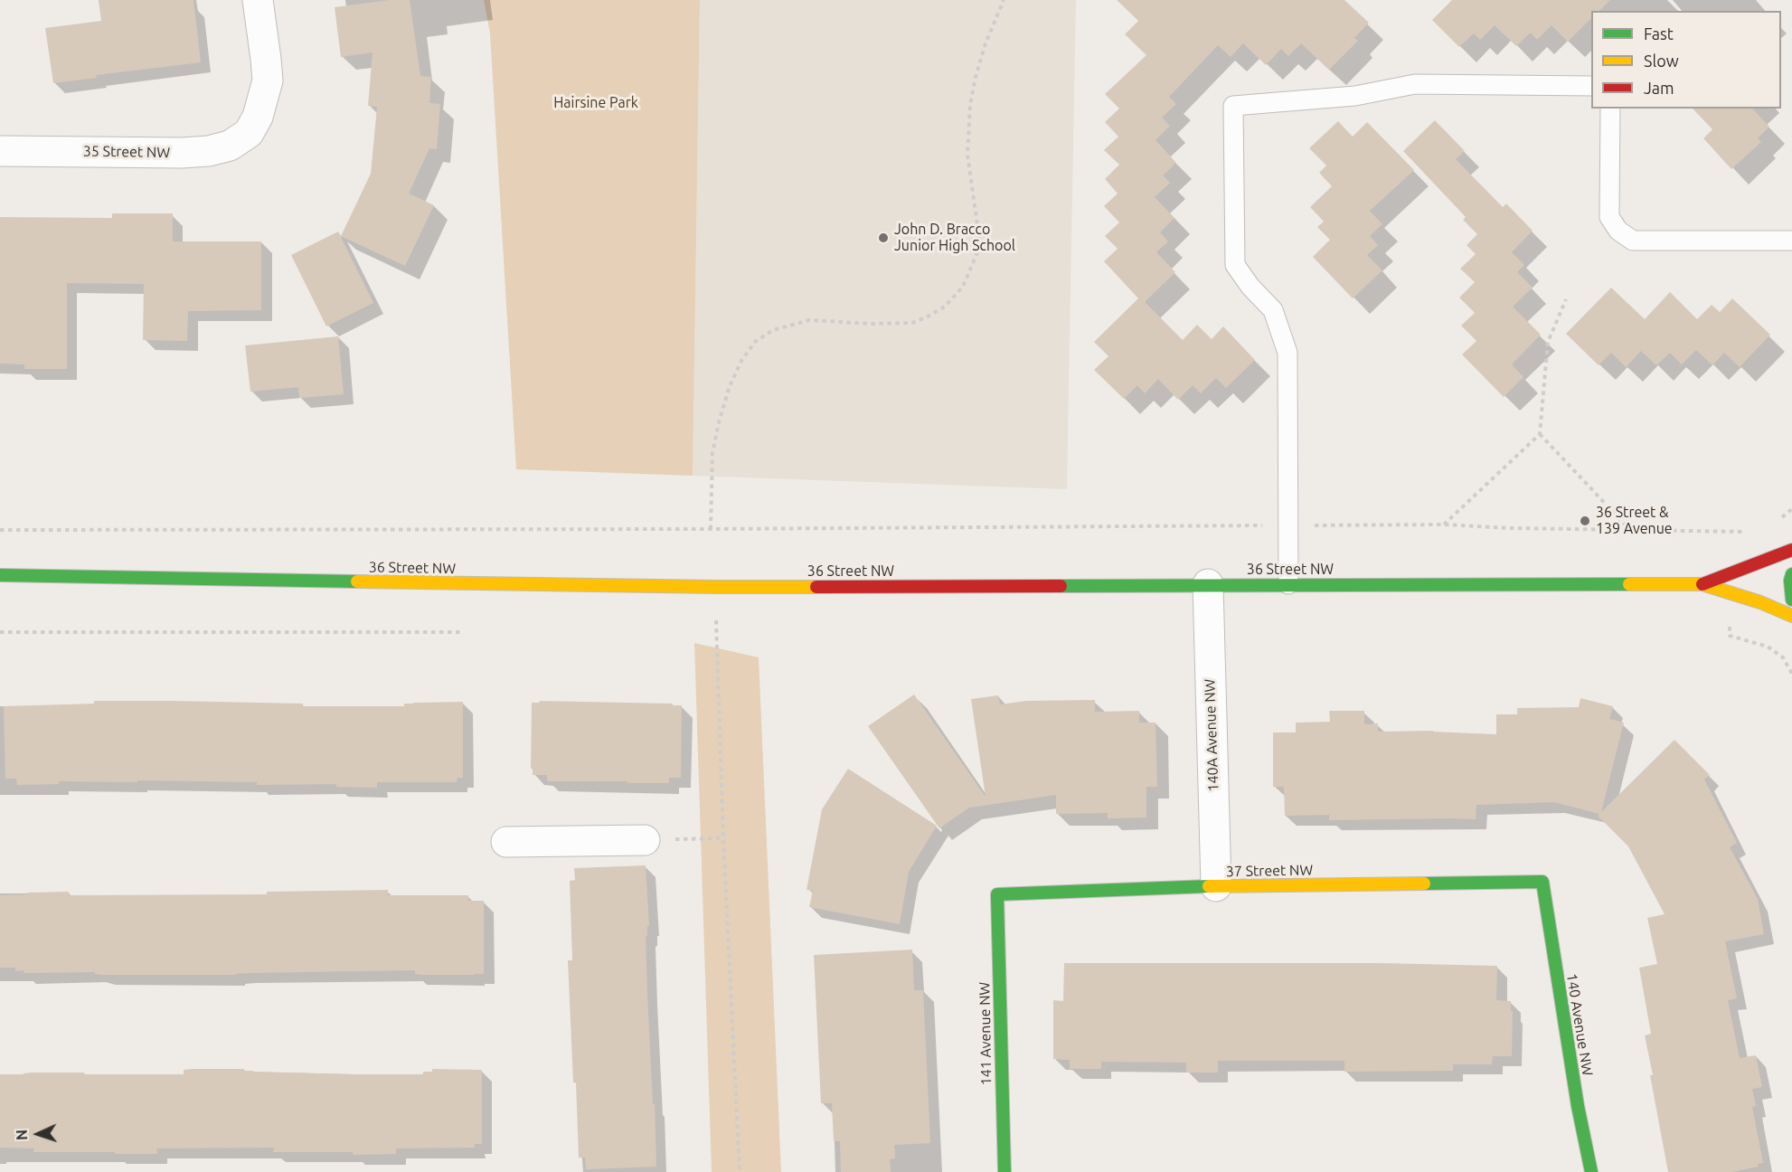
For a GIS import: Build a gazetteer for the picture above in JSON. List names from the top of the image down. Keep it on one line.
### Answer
{"streets":{"street":["35 Street NW","36 Street NW","140A Avenue NW","37 Street NW","140 Avenue NW","141 Avenue NW"]},"crossings":[["36 Street NW","140A Avenue NW"],["140A Avenue NW","37 Street NW"],["37 Street NW","140 Avenue NW"],["37 Street NW","141 Avenue NW"]],"parks":["Hairsine Park"],"places":["John D. Bracco Junior High School","36 Street & 139 Avenue"],"legend":["Fast","Slow","Jam"],"north":"left"}
